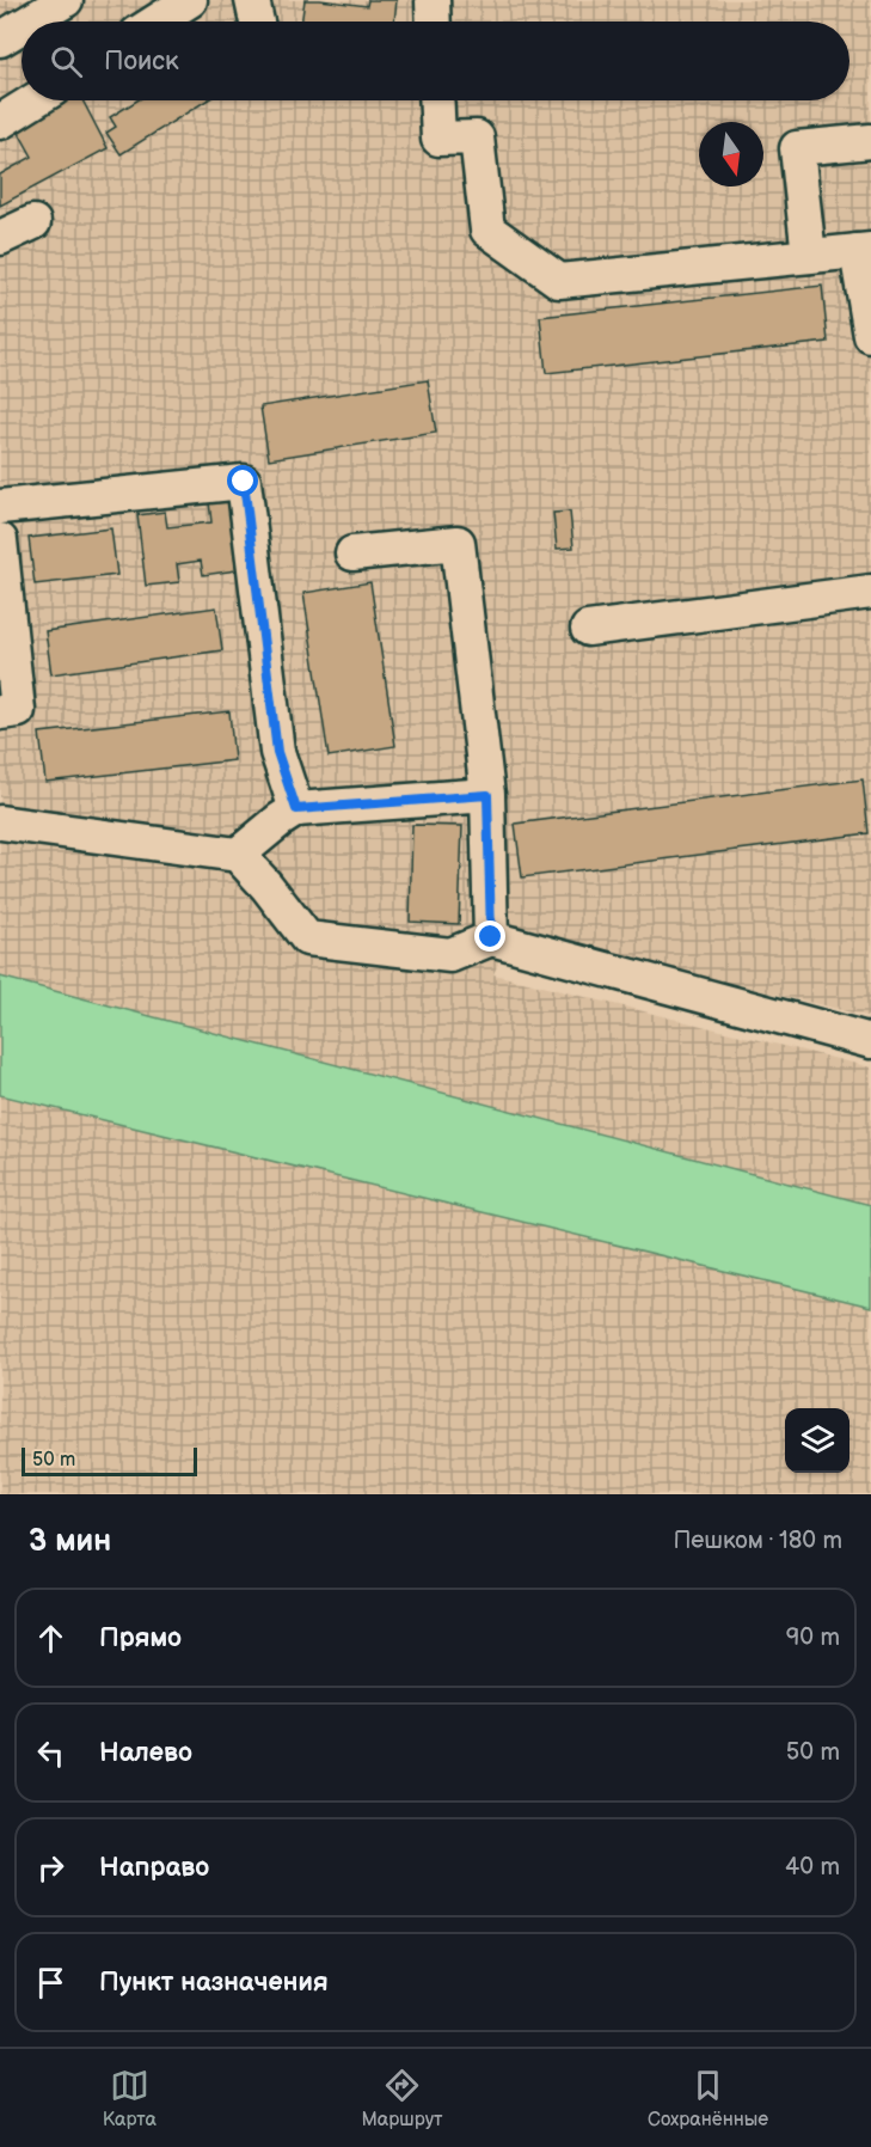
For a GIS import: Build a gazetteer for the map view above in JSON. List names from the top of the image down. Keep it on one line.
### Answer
{"scale_bar":"50 m","north":"bottom","page":{"search":"Поиск","scale":"50 m","heading":["3 мин","Пешком · 180 m"],"list":[["Прямо","90 m"],["Налево","50 m"],["Направо","40 m"],"Пункт назначения"],"nav":["Карта","Маршрут","Сохранённые"]}}
